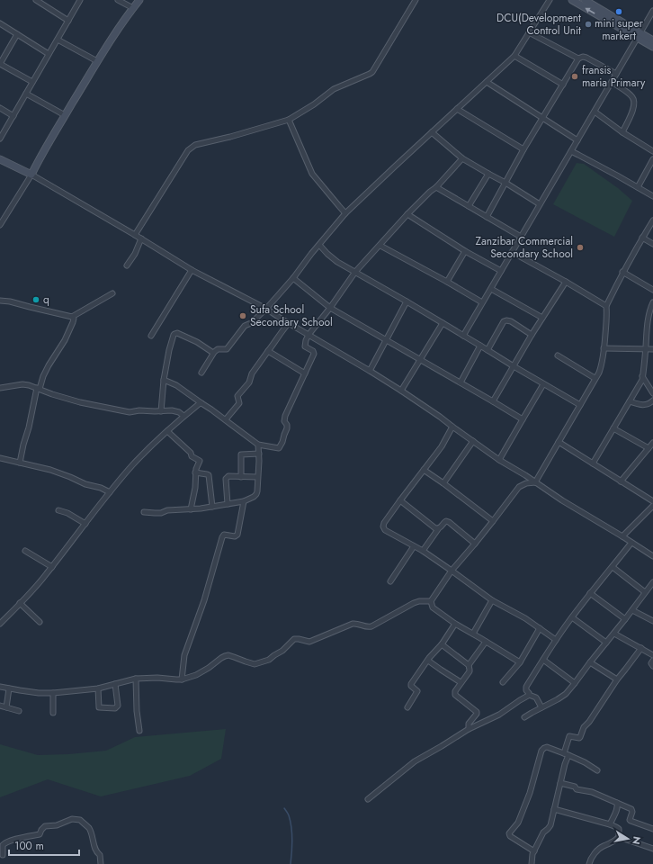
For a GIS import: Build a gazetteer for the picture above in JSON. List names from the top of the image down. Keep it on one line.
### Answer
{"places":["mini super markert","DCU(Development Control Unit","fransis maria Primary","Zanzibar Commercial Secondary School","q","Sufa School Secondary School"],"scale_bar":"100 m","north":"right"}
